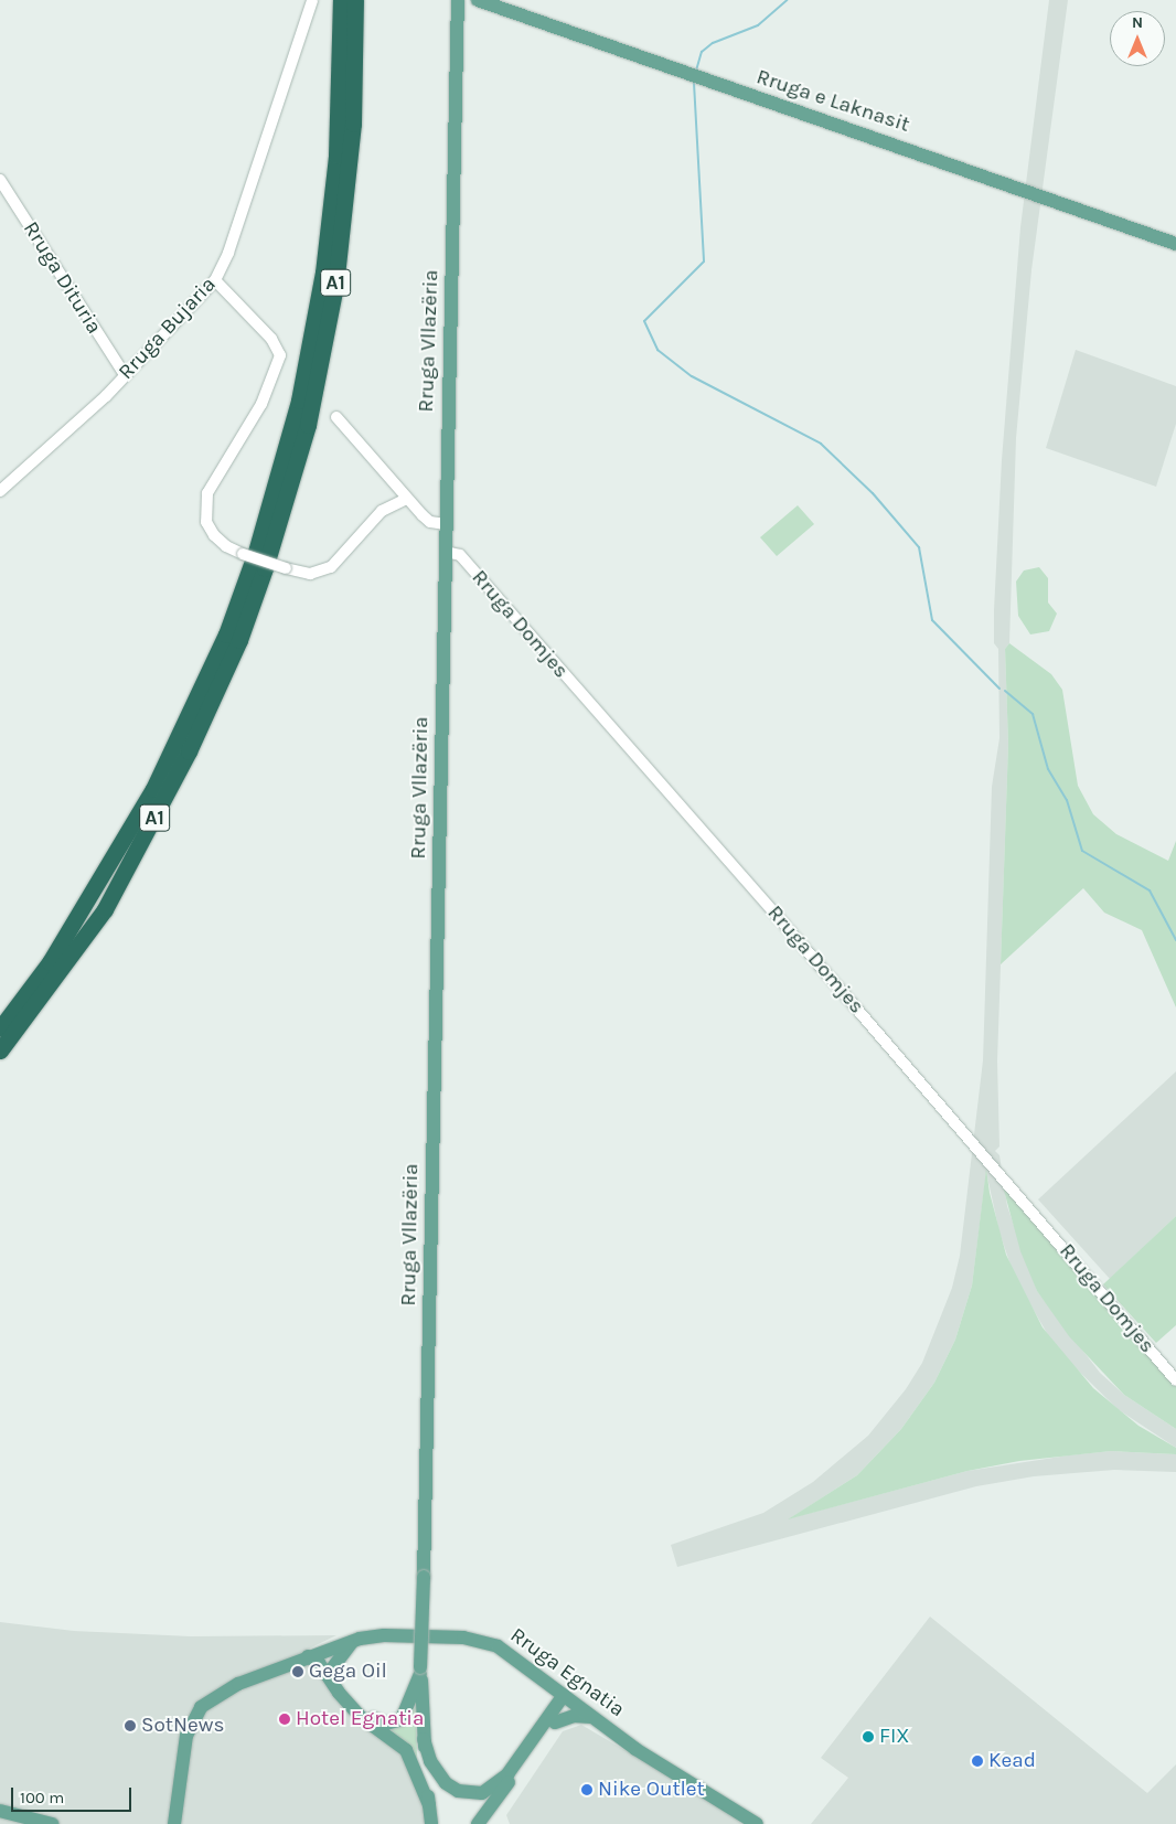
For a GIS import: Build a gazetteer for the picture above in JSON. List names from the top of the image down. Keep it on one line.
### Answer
{"streets":{"highway":["A1"],"main road":["Rruga e Laknasit","Rruga Vllazëria","Rruga Egnatia"],"street":["Rruga Dituria","Rruga Bujaria","Rruga Domjes"]},"crossings":[["Rruga Dituria","Rruga Bujaria"],["Rruga Vllazëria","Rruga Domjes"]],"places":["Gega Oil","Hotel Egnatia","SotNews","FIX","Kead","Nike Outlet"],"scale_bar":"100 m","north":"top"}
